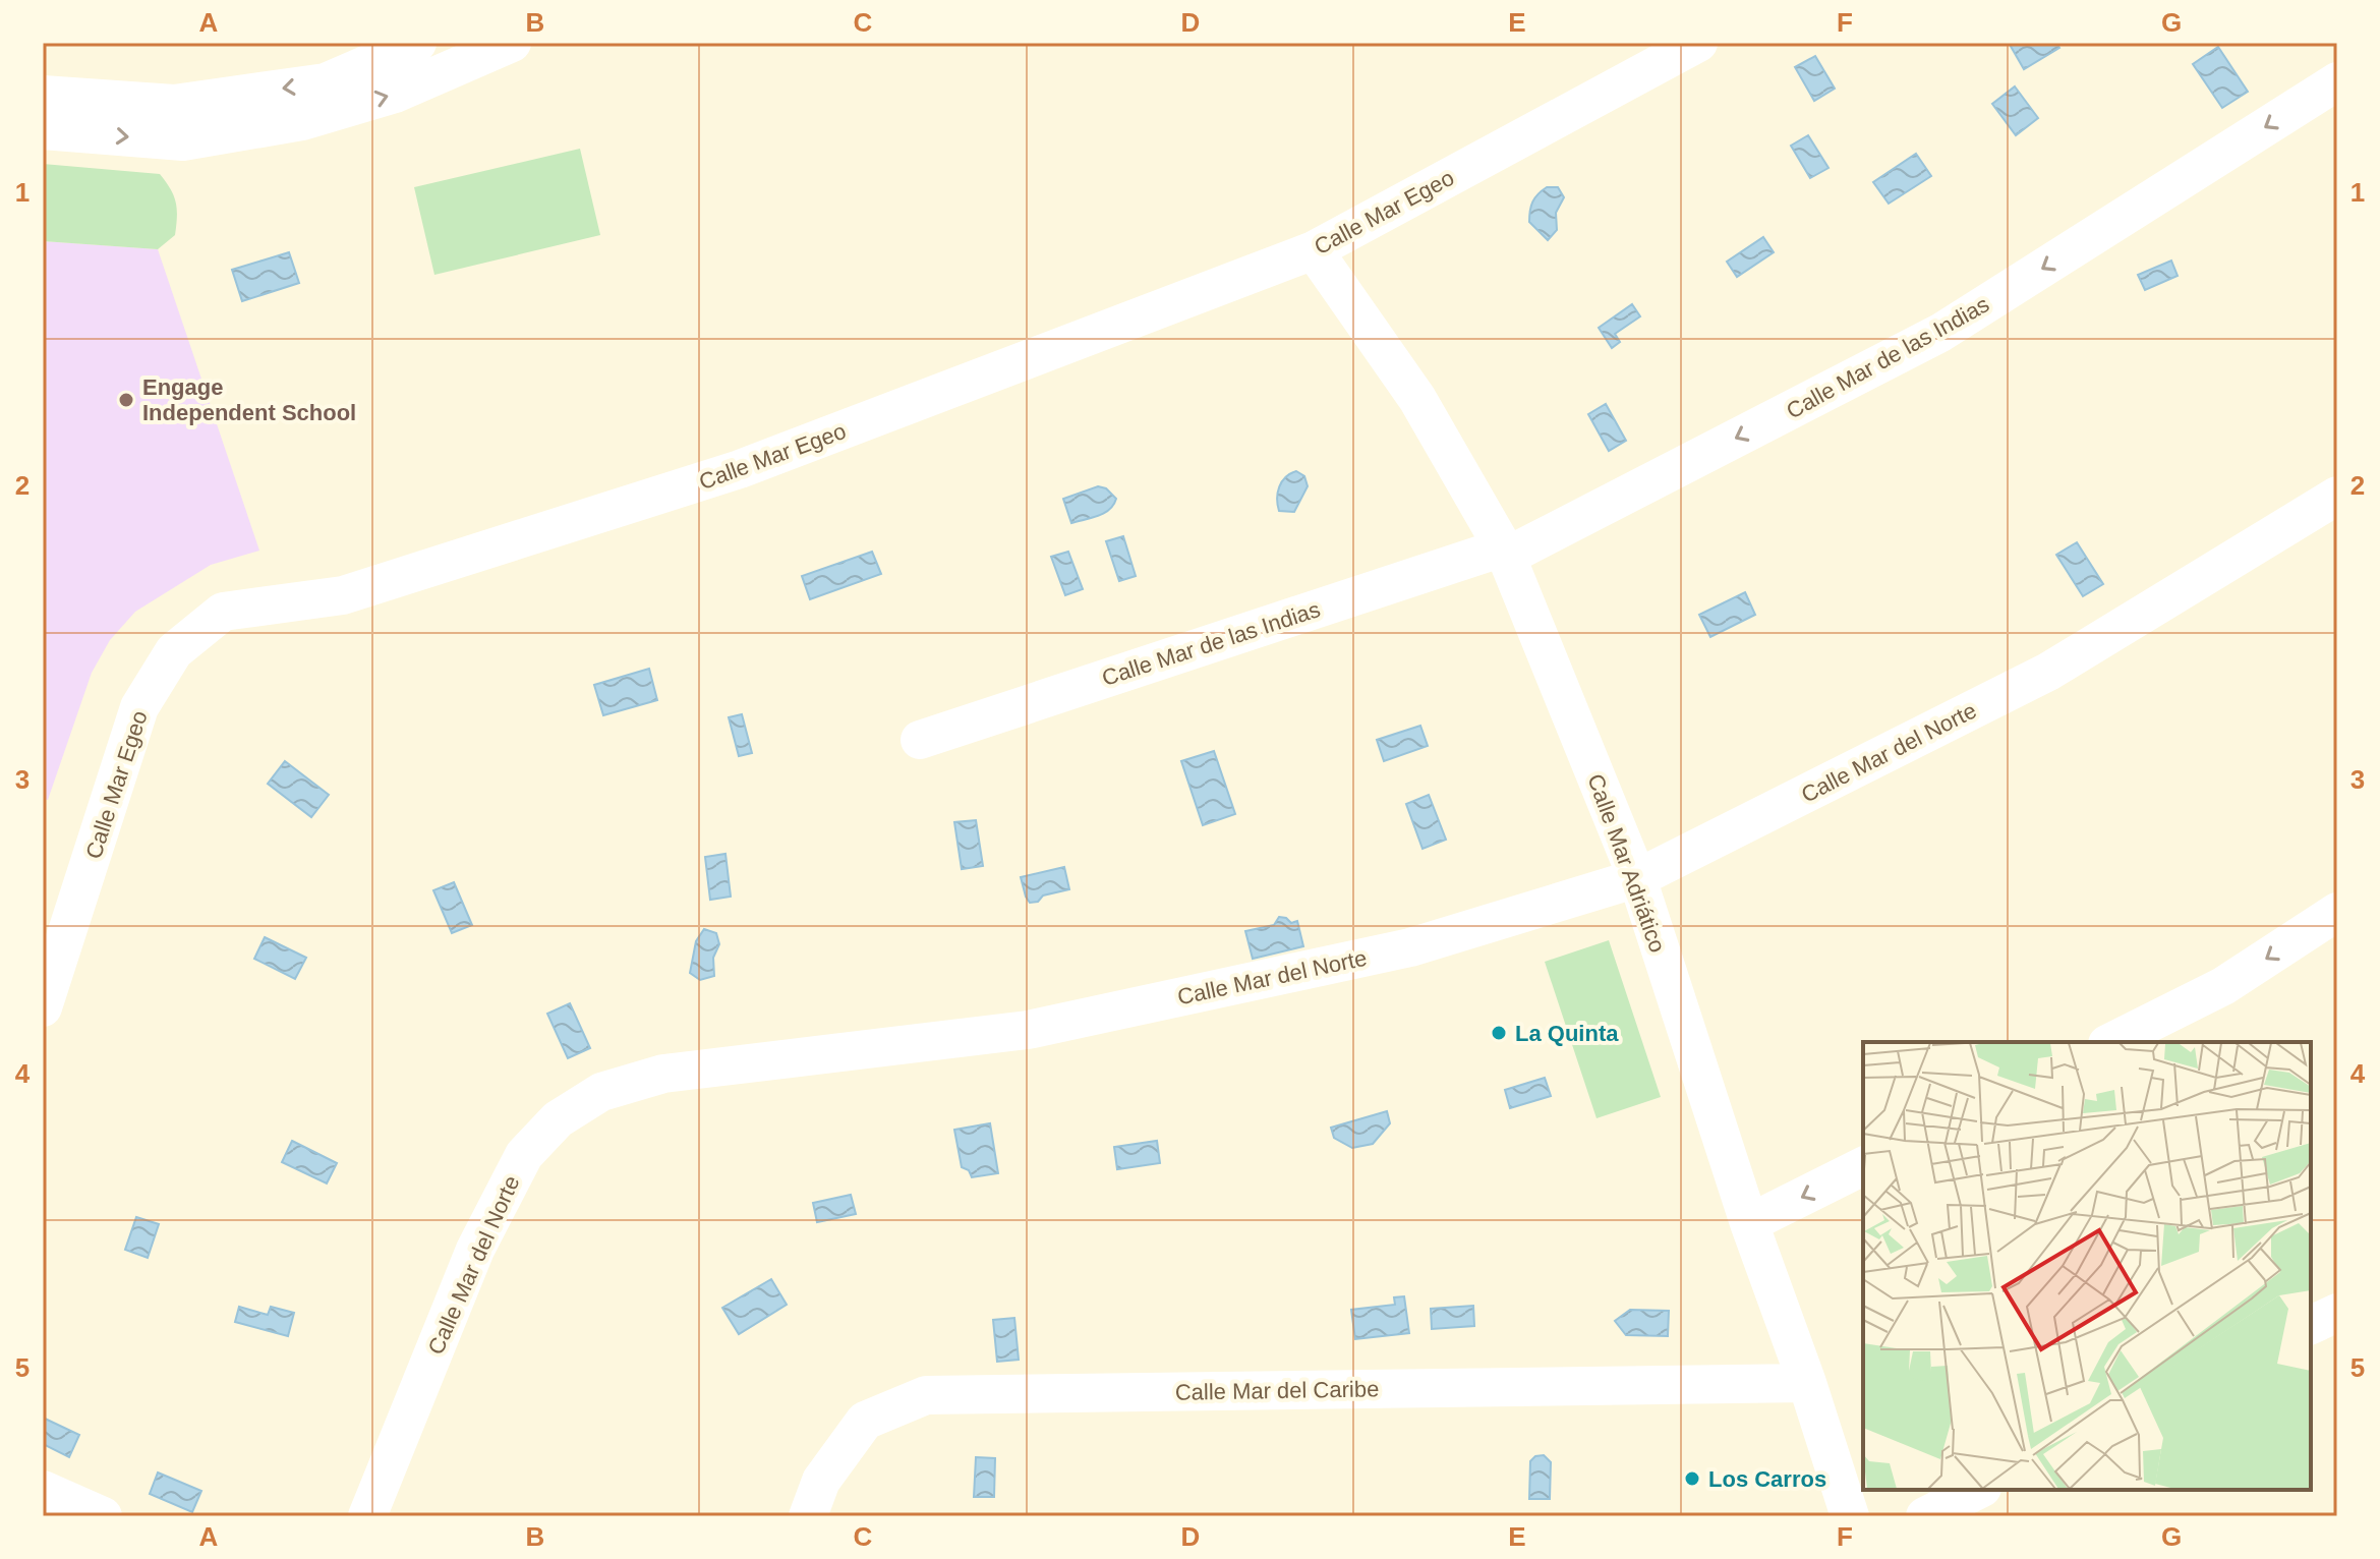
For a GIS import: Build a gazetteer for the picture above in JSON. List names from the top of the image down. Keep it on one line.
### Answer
{"streets":{"street":["Calle Mar Egeo","Calle Mar de las Indias","Calle Mar del Norte","Calle Mar Adriático","Calle Mar del Caribe"]},"crossings":[["Calle Mar Egeo","Calle Mar Adriático"],["Calle Mar de las Indias","Calle Mar Adriático"],["Calle Mar del Norte","Calle Mar Adriático"],["Calle Mar Adriático","Calle Mar del Caribe"]],"one_way":["Calle Mar de las Indias"],"places":["Engage Independent School","La Quinta","Los Carros"],"grid":{"columns":["A","B","C","D","E","F","G"],"rows":["1","2","3","4","5"]}}
